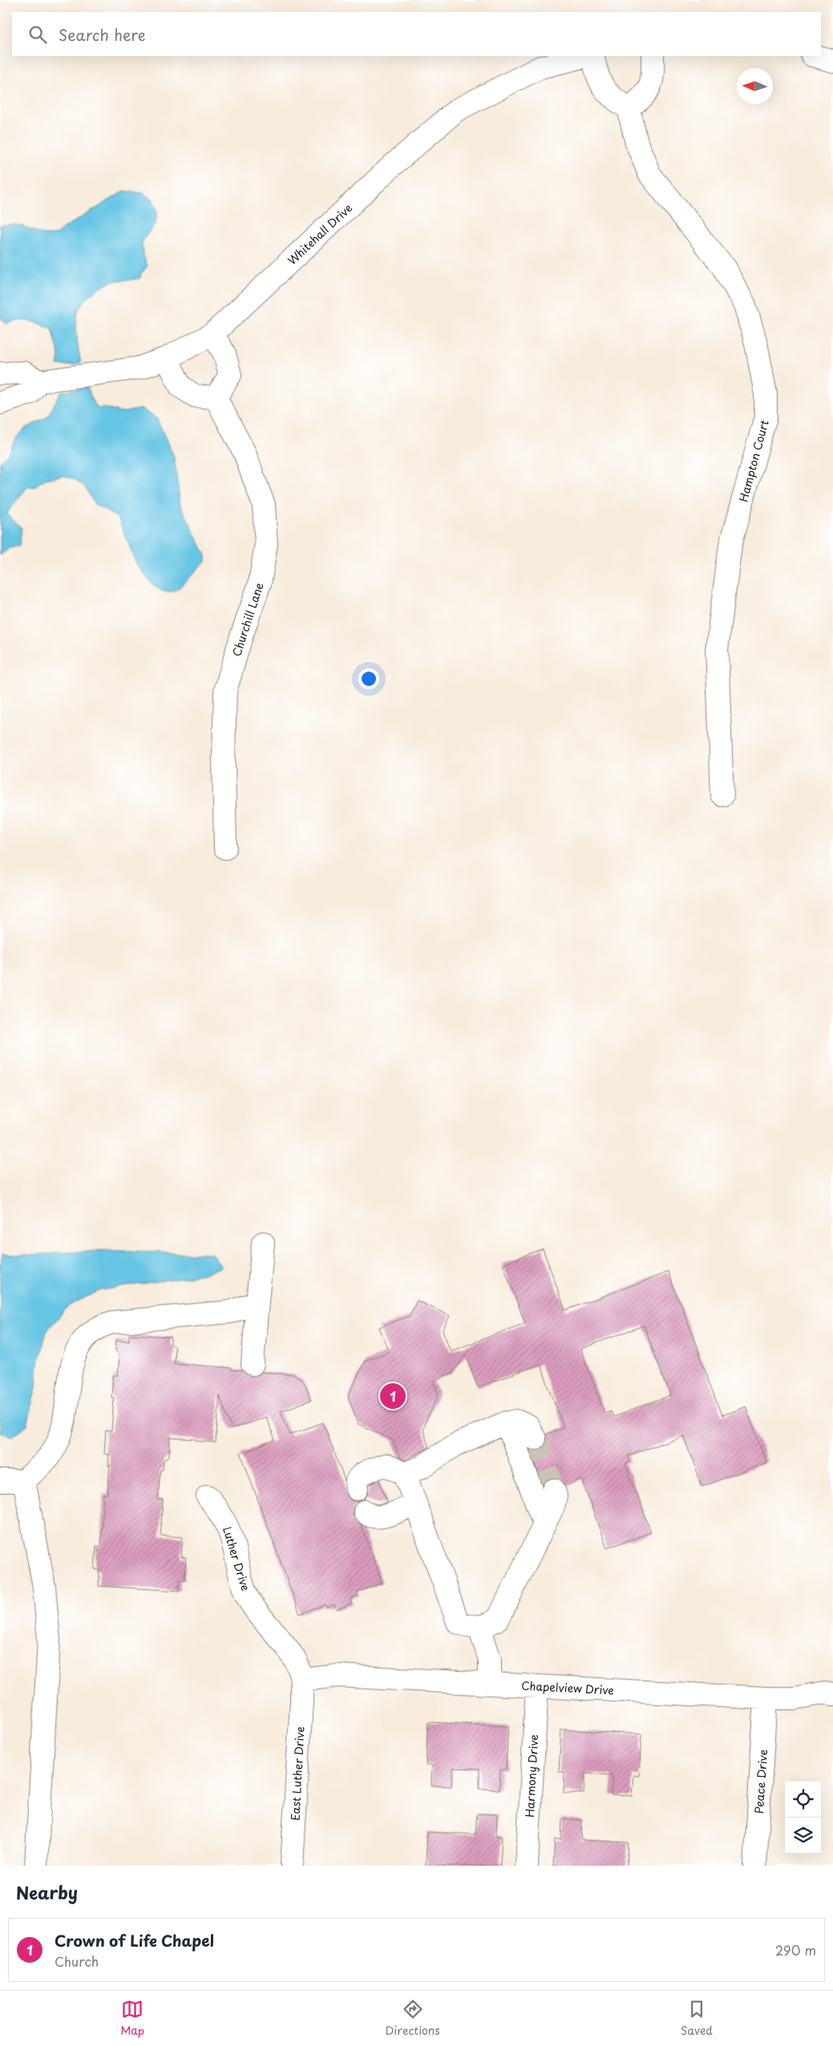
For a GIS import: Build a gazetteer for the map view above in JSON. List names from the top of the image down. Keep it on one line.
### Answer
{"streets":{"street":["Whitehall Drive","Hampton Court","Churchill Lane","Luther Drive","Chapelview Drive","East Luther Drive","Harmony Drive","Peace Drive"]},"crossings":[["Whitehall Drive","Churchill Lane"],["Luther Drive","Chapelview Drive"],["Luther Drive","East Luther Drive"],["Chapelview Drive","East Luther Drive"],["Chapelview Drive","Harmony Drive"],["Chapelview Drive","Peace Drive"]],"north":"left","page":{"search":"Search here","pins":"1","heading":"Nearby","list":[{"mark":"1","name":"Crown of Life Chapel","note":"Church","value":"290 m"}],"nav":["Map","Directions","Saved"]}}
